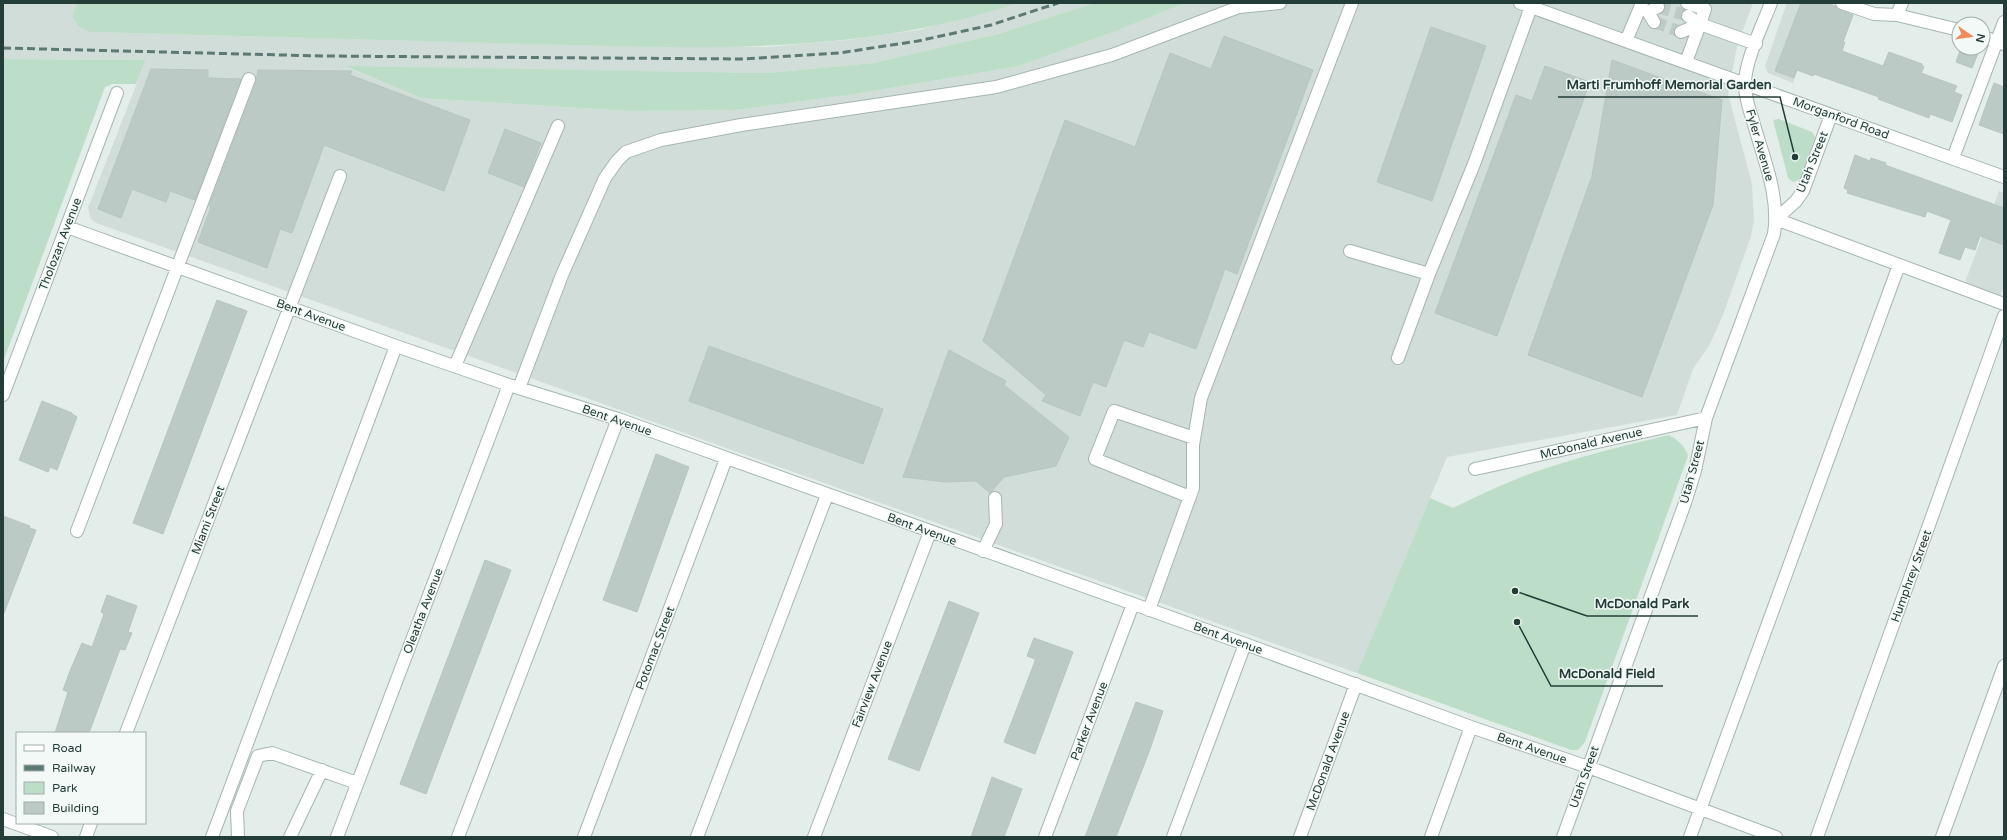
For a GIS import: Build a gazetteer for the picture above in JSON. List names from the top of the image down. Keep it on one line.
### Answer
{"streets":{"street":["Morganford Road","Fyler Avenue","Utah Street","Tholozan Avenue","Bent Avenue","McDonald Avenue","Miami Street","Humphrey Street","Oleatha Avenue","Potomac Street","Fairview Avenue","Parker Avenue"]},"crossings":[["Morganford Road","Fyler Avenue"],["Morganford Road","Utah Street"],["Fyler Avenue","Utah Street"],["Utah Street","Bent Avenue"],["Utah Street","McDonald Avenue"],["Tholozan Avenue","Bent Avenue"],["Bent Avenue","McDonald Avenue"],["Bent Avenue","Miami Street"],["Bent Avenue","Oleatha Avenue"],["Bent Avenue","Potomac Street"],["Bent Avenue","Fairview Avenue"],["Bent Avenue","Parker Avenue"]],"places":["Marti Frumhoff Memorial Garden","McDonald Park","McDonald Field"],"legend":["Road","Railway","Park","Building"],"north":"right"}
